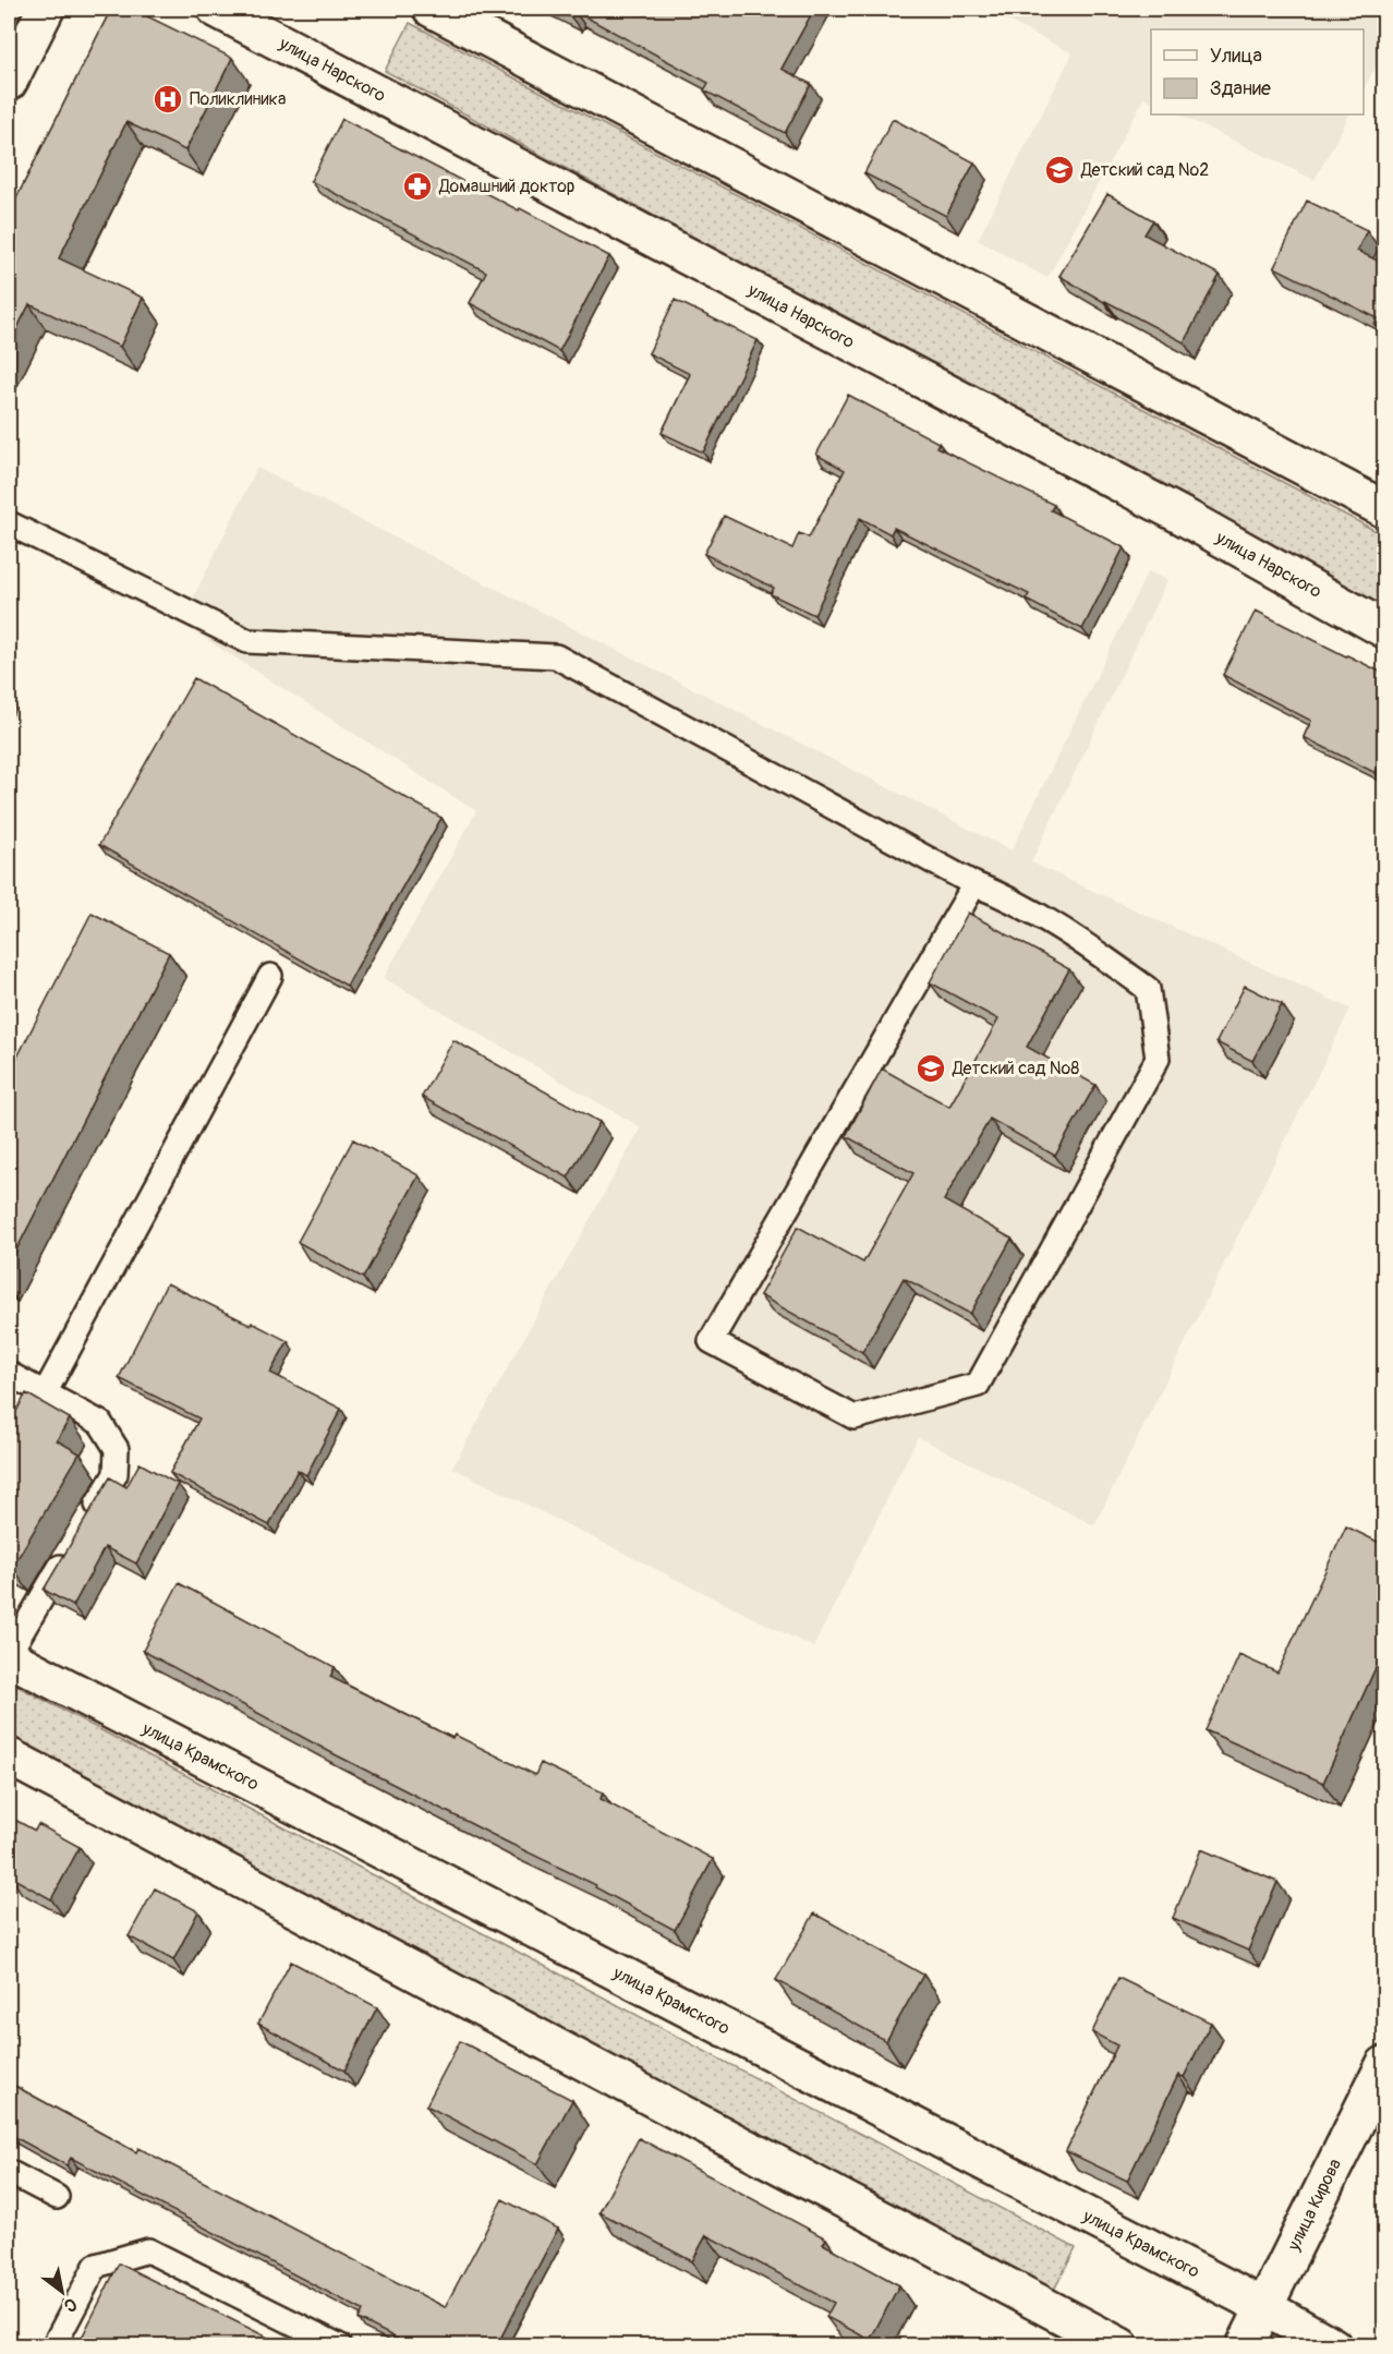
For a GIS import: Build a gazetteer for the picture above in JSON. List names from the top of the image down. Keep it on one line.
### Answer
{"streets":{"street":["улица Нарского","улица Крамского","улица Кирова"]},"crossings":[["улица Крамского","улица Кирова"]],"places":{"hospital":["Поликлиника"],"school or university":["Детский сад №2","Детский сад №8"],"pharmacy":["Домашний доктор"]},"legend":["Улица","Здание"],"north":"bottom right"}
